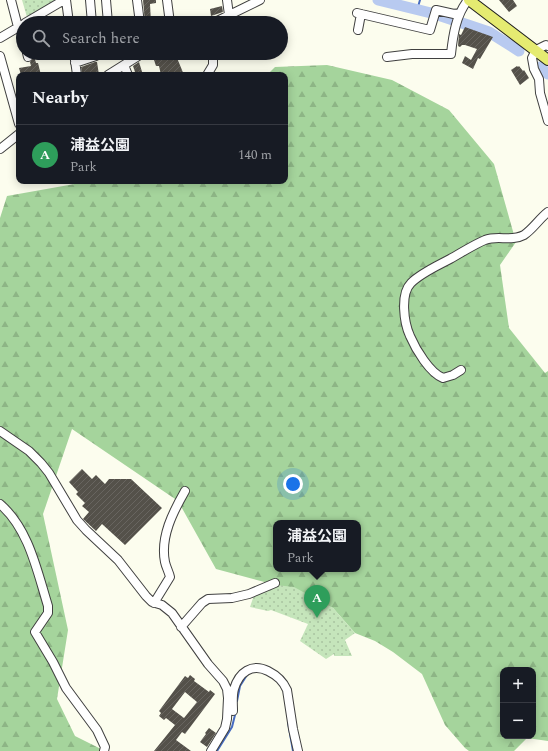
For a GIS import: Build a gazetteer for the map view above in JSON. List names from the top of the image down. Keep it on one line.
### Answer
{"page":{"search":"Search here","heading":"Nearby","list":[{"mark":"A","name":"浦益公園","note":"Park","value":"140 m"}],"popup":["浦益公園","Park"],"pins":"A","map_buttons":["+","−"]}}
